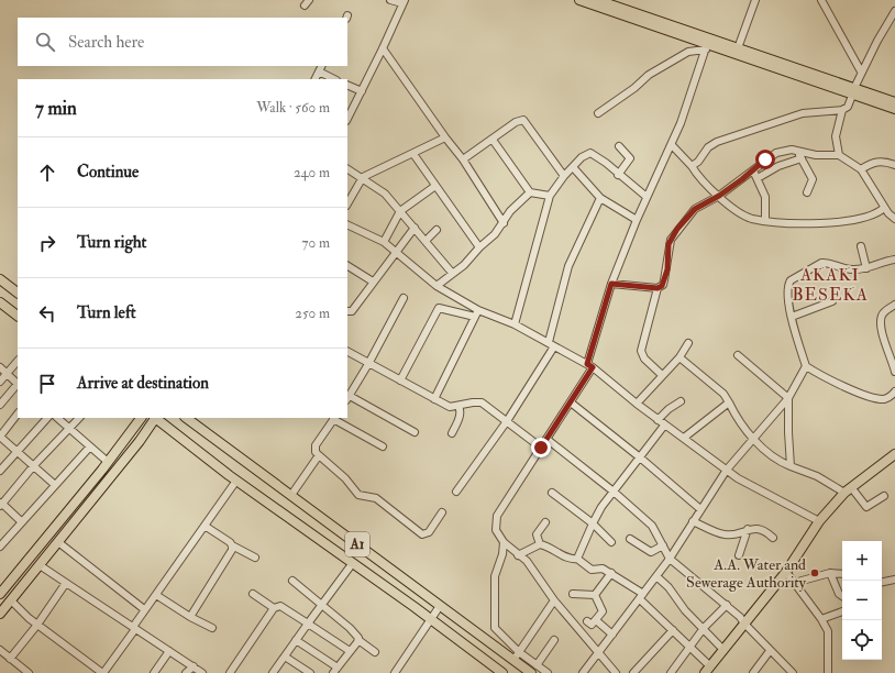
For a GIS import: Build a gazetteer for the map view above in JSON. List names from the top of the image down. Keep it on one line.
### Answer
{"streets":{"main road":["A1"]},"districts":["AKAKI BESEKA"],"places":["A.A. Water and Sewerage Authority"],"page":{"search":"Search here","heading":["7 min","Walk · 560 m"],"list":[["Continue","240 m"],["Turn right","70 m"],["Turn left","250 m"],"Arrive at destination"],"map_buttons":["+","−"]}}
